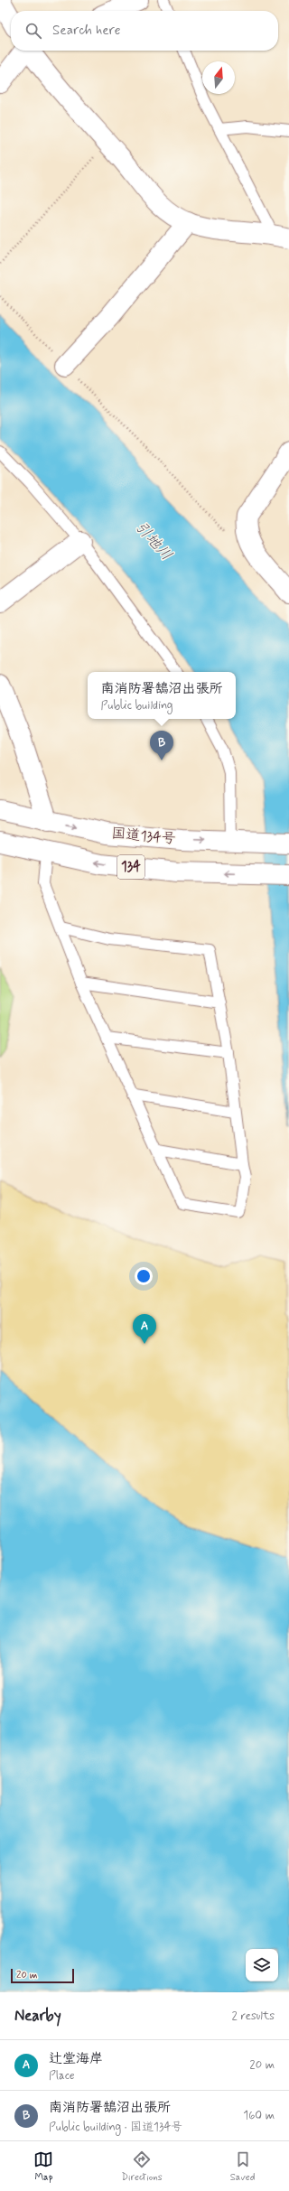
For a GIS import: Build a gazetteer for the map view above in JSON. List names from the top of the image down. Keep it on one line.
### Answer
{"streets":{"main road":["国道134号","134"]},"water":["引地川"],"scale_bar":"20 m","north":"top","page":{"search":"Search here","popup":["南消防署鵠沼出張所","Public building"],"pins":["B","A"],"scale":"20 m","heading":["Nearby","2 results"],"list":[{"mark":"A","name":"辻堂海岸","note":"Place","value":"20 m"},{"mark":"B","name":"南消防署鵠沼出張所","note":"Public building · 国道134号","value":"160 m"}],"nav":["Map","Directions","Saved"]}}
